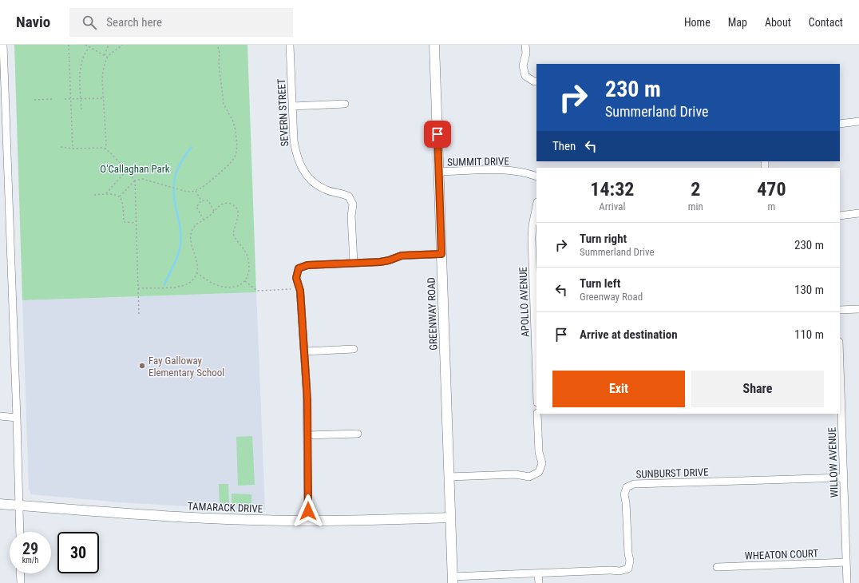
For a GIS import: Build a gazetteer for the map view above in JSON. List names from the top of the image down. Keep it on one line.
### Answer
{"streets":{"street":["SEVERN STREET","SUMMIT DRIVE","APOLLO AVENUE","GREENWAY ROAD","WILLOW AVENUE","SUNBURST DRIVE","TAMARACK DRIVE","WHEATON COURT"]},"crossings":[["SUMMIT DRIVE","GREENWAY ROAD"],["GREENWAY ROAD","SUNBURST DRIVE"],["GREENWAY ROAD","TAMARACK DRIVE"],["WILLOW AVENUE","SUNBURST DRIVE"],["WILLOW AVENUE","WHEATON COURT"]],"parks":["O'Callaghan Park"],"places":["Fay Galloway Elementary School"],"page":{"header":"Navio","search":"Search here","nav":["Home","Map","About","Contact"],"turn":["230 m","Summerland Drive"],"then":"Then","eta":["14:32","Arrival","2","min","470","m"],"list":[{"name":"Turn right","note":"Summerland Drive","value":"230 m"},{"name":"Turn left","note":"Greenway Road","value":"130 m"},{"name":"Arrive at destination","value":"110 m"}],"buttons":["Exit","Share"],"speed":"29 km/h","limit":"30"}}
